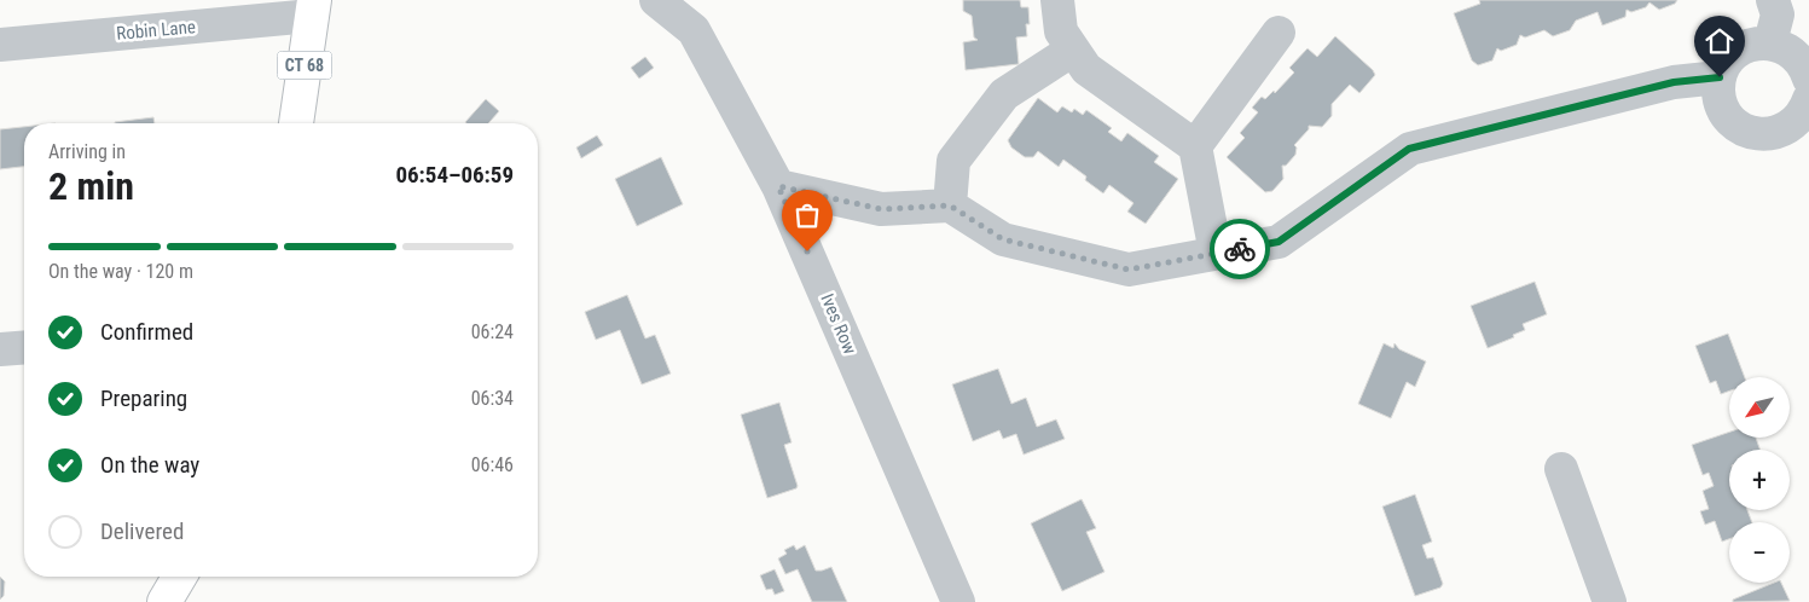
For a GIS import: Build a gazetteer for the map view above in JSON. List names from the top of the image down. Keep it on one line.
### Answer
{"streets":{"main road":["CT 68"],"street":["Robin Lane","Ives Row"]},"crossings":[["Robin Lane","CT 68"]],"north":"bottom left","page":{"heading":["2 min","Arriving in","06:54–06:59"],"bar":"On the way · 120 m","list":[["Confirmed","06:24"],["Preparing","06:34"],["On the way","06:46"],"Delivered"],"map_buttons":["+","−"]}}
